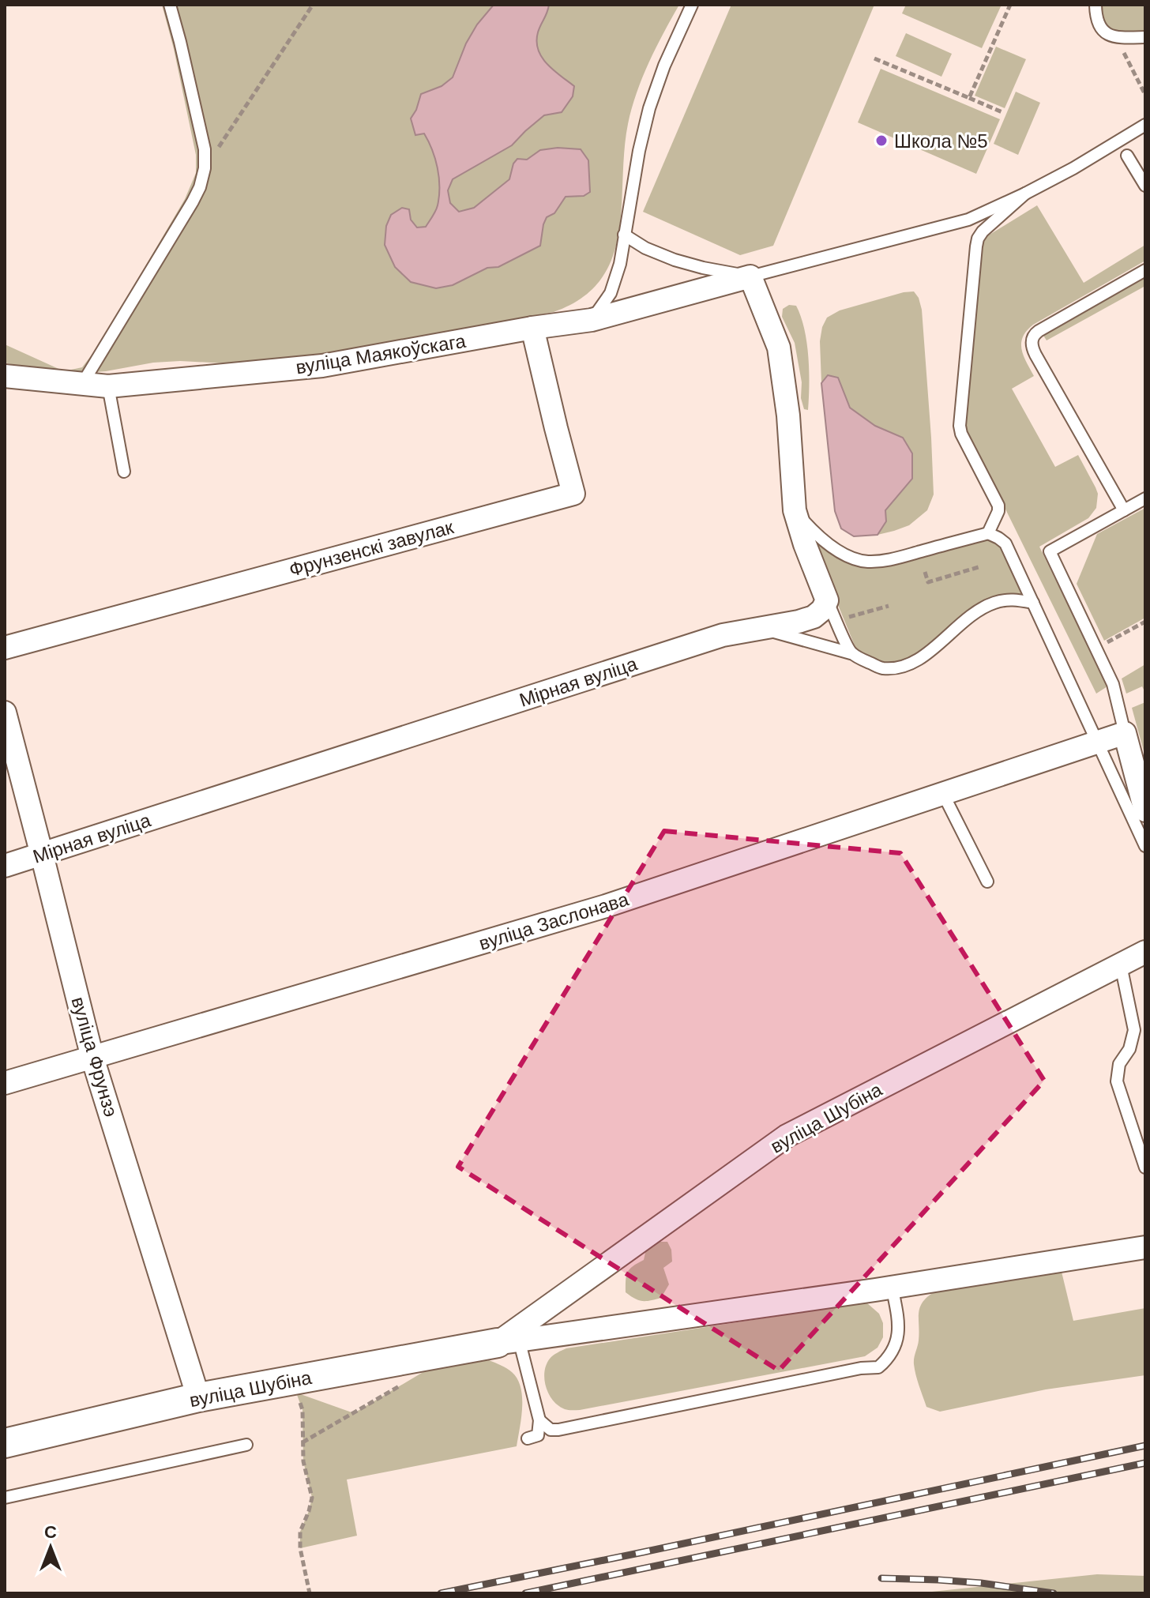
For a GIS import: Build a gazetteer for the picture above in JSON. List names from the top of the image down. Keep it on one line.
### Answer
{"streets":{"street":["вуліца Маякоўскага","Фрунзенскі завулак","Мірная вуліца","вуліца Заслонава","вуліца Фрунзэ","вуліца Шубіна"]},"crossings":[["вуліца Маякоўскага","Фрунзенскі завулак"],["Мірная вуліца","вуліца Фрунзэ"],["вуліца Заслонава","вуліца Фрунзэ"],["вуліца Фрунзэ","вуліца Шубіна"]],"places":["Школа №5"],"north":"top"}
